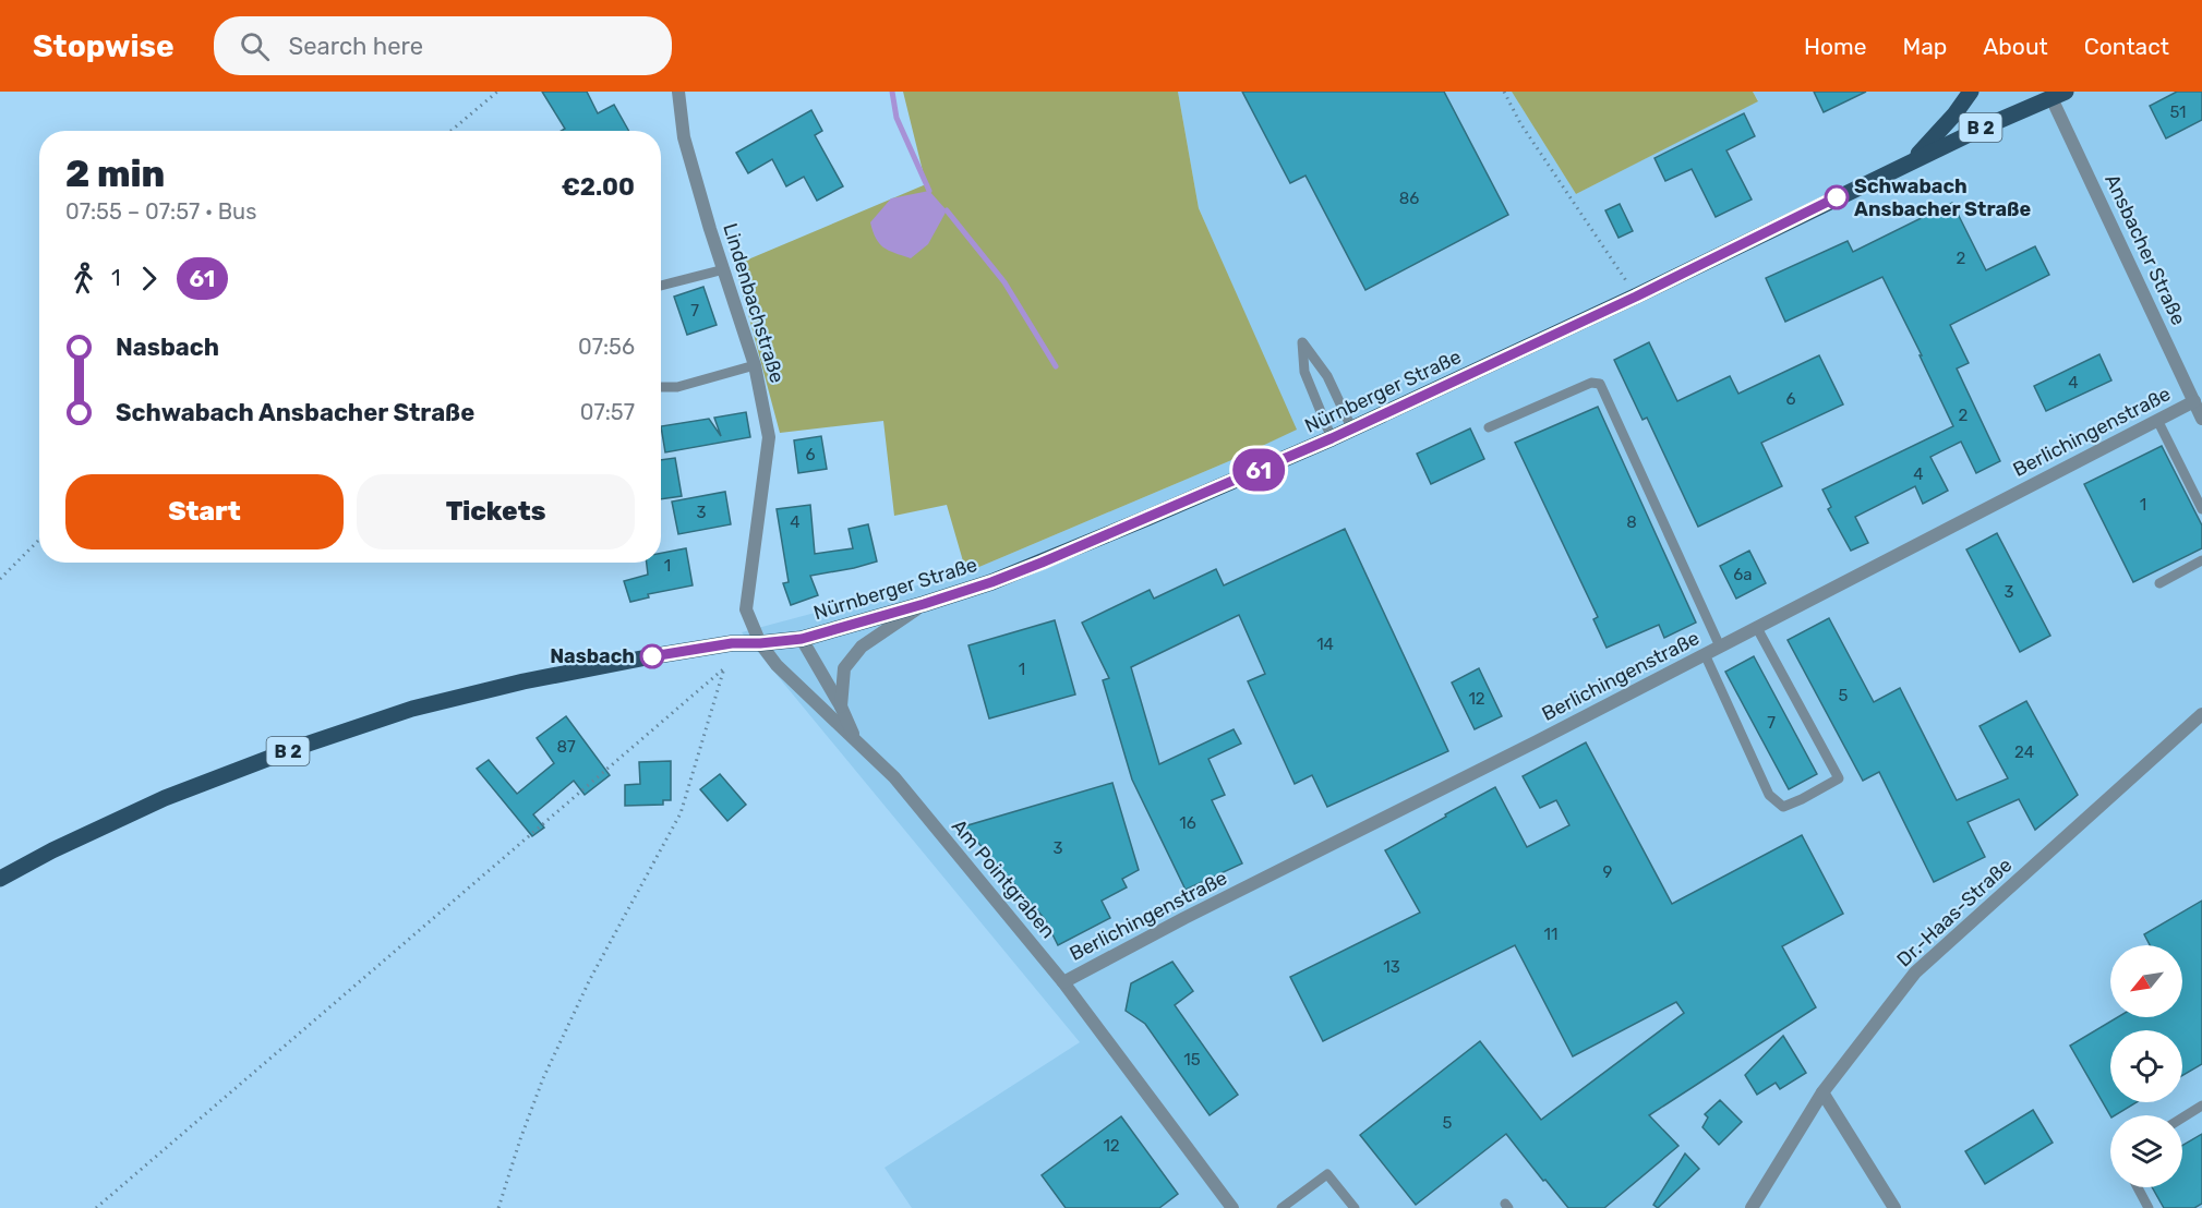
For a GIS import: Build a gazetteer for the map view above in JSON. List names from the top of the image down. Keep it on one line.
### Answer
{"streets":{"main road":["B 2","Nürnberger Straße"],"street":["Ansbacher Straße","Lindenbachstraße","Berlichingenstraße","Am Pointgraben","Dr.-Haas-Straße"]},"crossings":[["Ansbacher Straße","Nürnberger Straße"],["Ansbacher Straße","Berlichingenstraße"],["Lindenbachstraße","Nürnberger Straße"],["Lindenbachstraße","Am Pointgraben"],["Nürnberger Straße","Am Pointgraben"],["Berlichingenstraße","Am Pointgraben"]],"places":["Schwabach Ansbacher Straße","Nasbach"],"lines":["bus line 61"],"house_numbers":["51","86","2","7","4","6","2","6","4","1","3","4","8","1","6a","3","14","1","5","12","7","87","24","16","3","9","11","13","15","5","12"],"north":"bottom left","page":{"header":"Stopwise","search":"Search here","nav":["Home","Map","About","Contact"],"on_map":"61","heading":["2 min","07:55 – 07:57 · Bus","€2.00"],"legs":["1","61"],"list":[{"name":"Nasbach","value":"07:56"},{"name":"Schwabach Ansbacher Straße","value":"07:57"}],"buttons":["Start","Tickets"]}}
